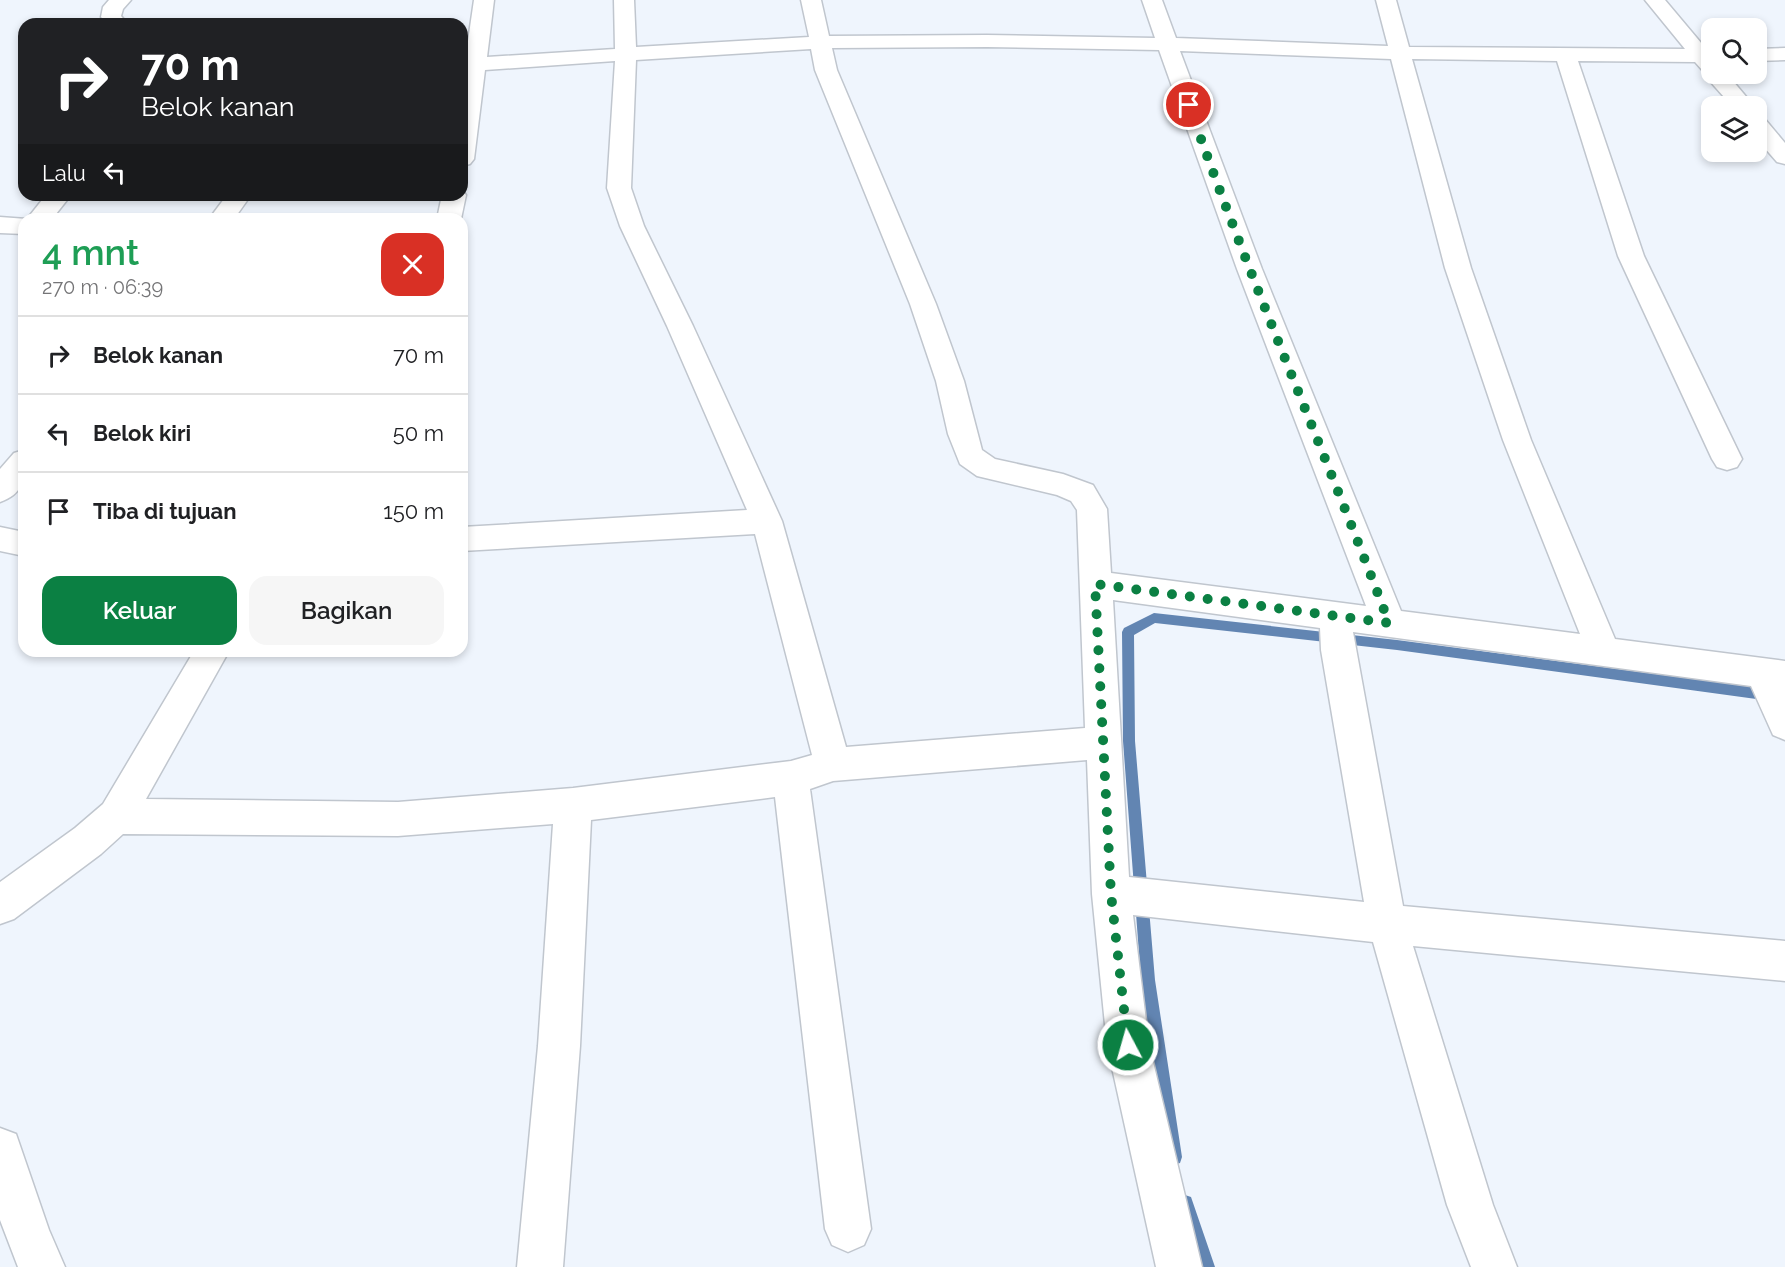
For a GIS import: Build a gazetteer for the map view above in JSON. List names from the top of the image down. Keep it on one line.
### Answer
{"page":{"turn":["70 m","Belok kanan"],"then":"Lalu","heading":["4 mnt","270 m · 06:39"],"list":[{"name":"Belok kanan","value":"70 m"},{"name":"Belok kiri","value":"50 m"},{"name":"Tiba di tujuan","value":"150 m"}],"buttons":["Keluar","Bagikan"]}}
